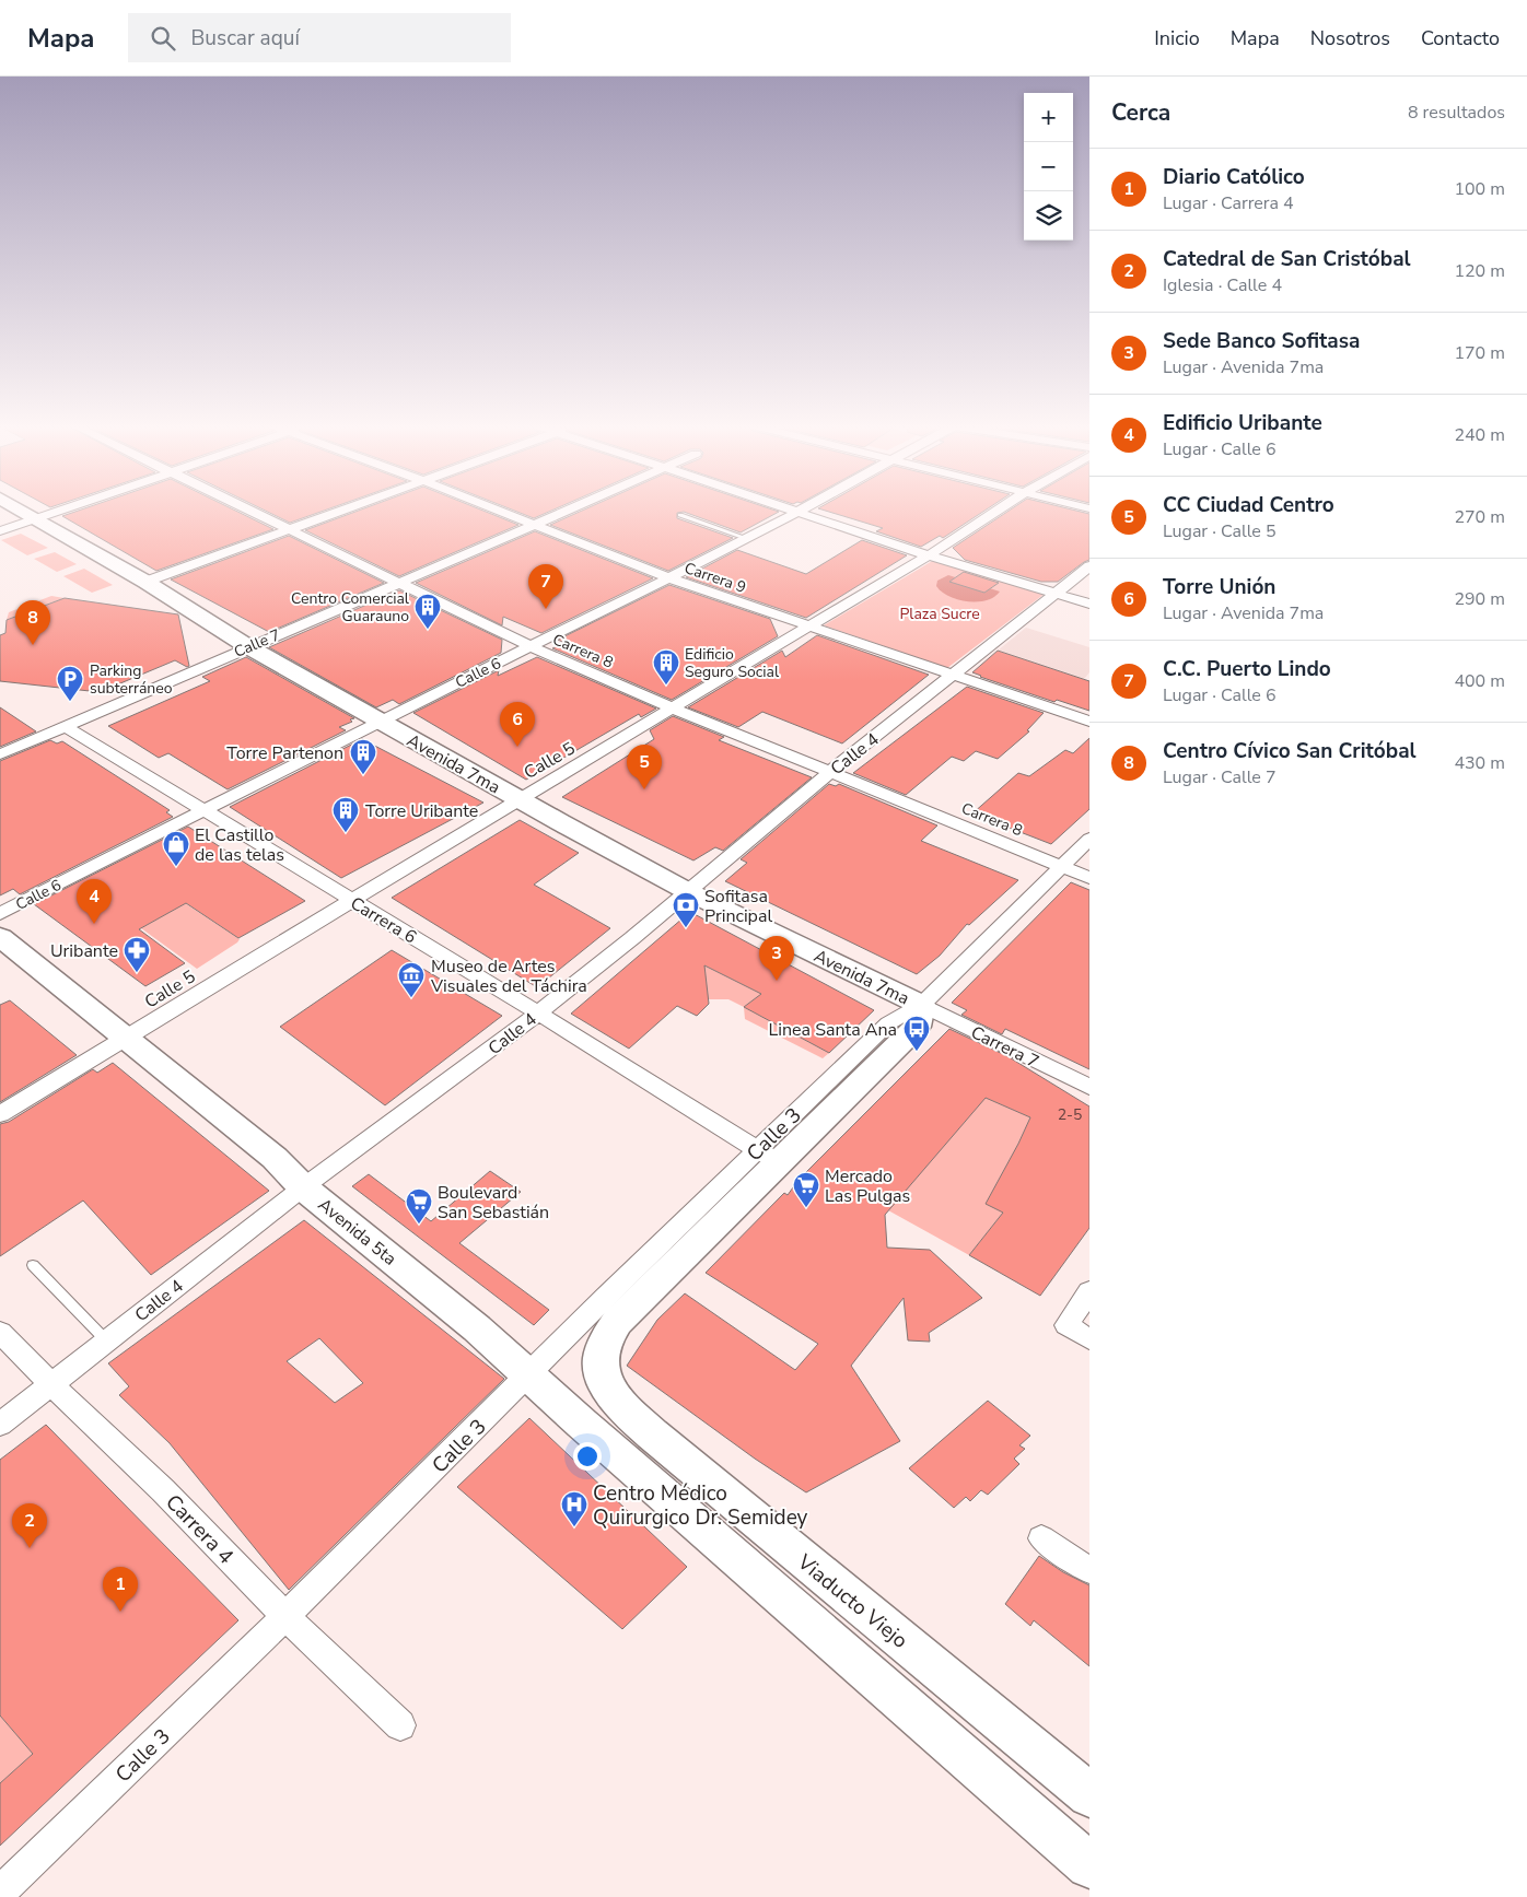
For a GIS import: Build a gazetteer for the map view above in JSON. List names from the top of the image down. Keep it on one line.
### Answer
{"streets":{"street":["Carrera 9","Calle 7","Carrera 8","Calle 6","Calle 4","Calle 5","Avenida 7ma","Carrera 6","Carrera 7","Calle 3","Avenida 5ta","Carrera 4","Viaducto Viejo"]},"crossings":[["Carrera 9","Calle 7"],["Carrera 9","Calle 6"],["Carrera 9","Calle 4"],["Carrera 9","Calle 5"],["Calle 7","Carrera 8"],["Calle 7","Avenida 7ma"],["Calle 7","Carrera 6"],["Carrera 8","Calle 6"],["Carrera 8","Calle 4"],["Carrera 8","Calle 5"],["Carrera 8","Calle 3"],["Calle 6","Avenida 7ma"],["Calle 6","Carrera 6"],["Calle 4","Avenida 7ma"],["Calle 4","Carrera 6"],["Calle 4","Avenida 5ta"],["Calle 4","Carrera 4"],["Calle 5","Avenida 7ma"],["Calle 5","Carrera 6"],["Calle 5","Avenida 5ta"],["Avenida 7ma","Carrera 7"],["Avenida 7ma","Calle 3"],["Carrera 6","Calle 3"],["Carrera 7","Calle 3"],["Calle 3","Avenida 5ta"],["Calle 3","Carrera 4"],["Calle 3","Viaducto Viejo"],["Avenida 5ta","Viaducto Viejo"]],"parks":["Plaza Sucre"],"places":{"building":["Centro Comercial Guarauno","Edificio Seguro Social","Torre Partenon","Torre Uribante"],"parking":["Parking subterráneo"],"shop":["El Castillo de las telas"],"bank":["Sofitasa Principal"],"pharmacy":["Uribante"],"museum":["Museo de Artes Visuales del Táchira"],"bus stop":["Linea Santa Ana"],"supermarket":["Mercado Las Pulgas","Boulevard San Sebastián"],"hospital":["Centro Médico Quirurgico Dr. Semidey"]},"house_numbers":["2-5"],"page":{"header":"Mapa","search":"Buscar aquí","nav":["Inicio","Mapa","Nosotros","Contacto"],"heading":["Cerca","8 resultados"],"map_buttons":["+","−"],"list":[{"mark":"1","name":"Diario Católico","note":"Lugar · Carrera 4","value":"100 m"},{"mark":"2","name":"Catedral de San Cristóbal","note":"Iglesia · Calle 4","value":"120 m"},{"mark":"3","name":"Sede Banco Sofitasa","note":"Lugar · Avenida 7ma","value":"170 m"},{"mark":"4","name":"Edificio Uribante","note":"Lugar · Calle 6","value":"240 m"},{"mark":"5","name":"CC Ciudad Centro","note":"Lugar · Calle 5","value":"270 m"},{"mark":"6","name":"Torre Unión","note":"Lugar · Avenida 7ma","value":"290 m"},{"mark":"7","name":"C.C. Puerto Lindo","note":"Lugar · Calle 6","value":"400 m"},{"mark":"8","name":"Centro Cívico San Critóbal","note":"Lugar · Calle 7","value":"430 m"}],"pins":["7","8","6","5","4","3","2","1"]}}
